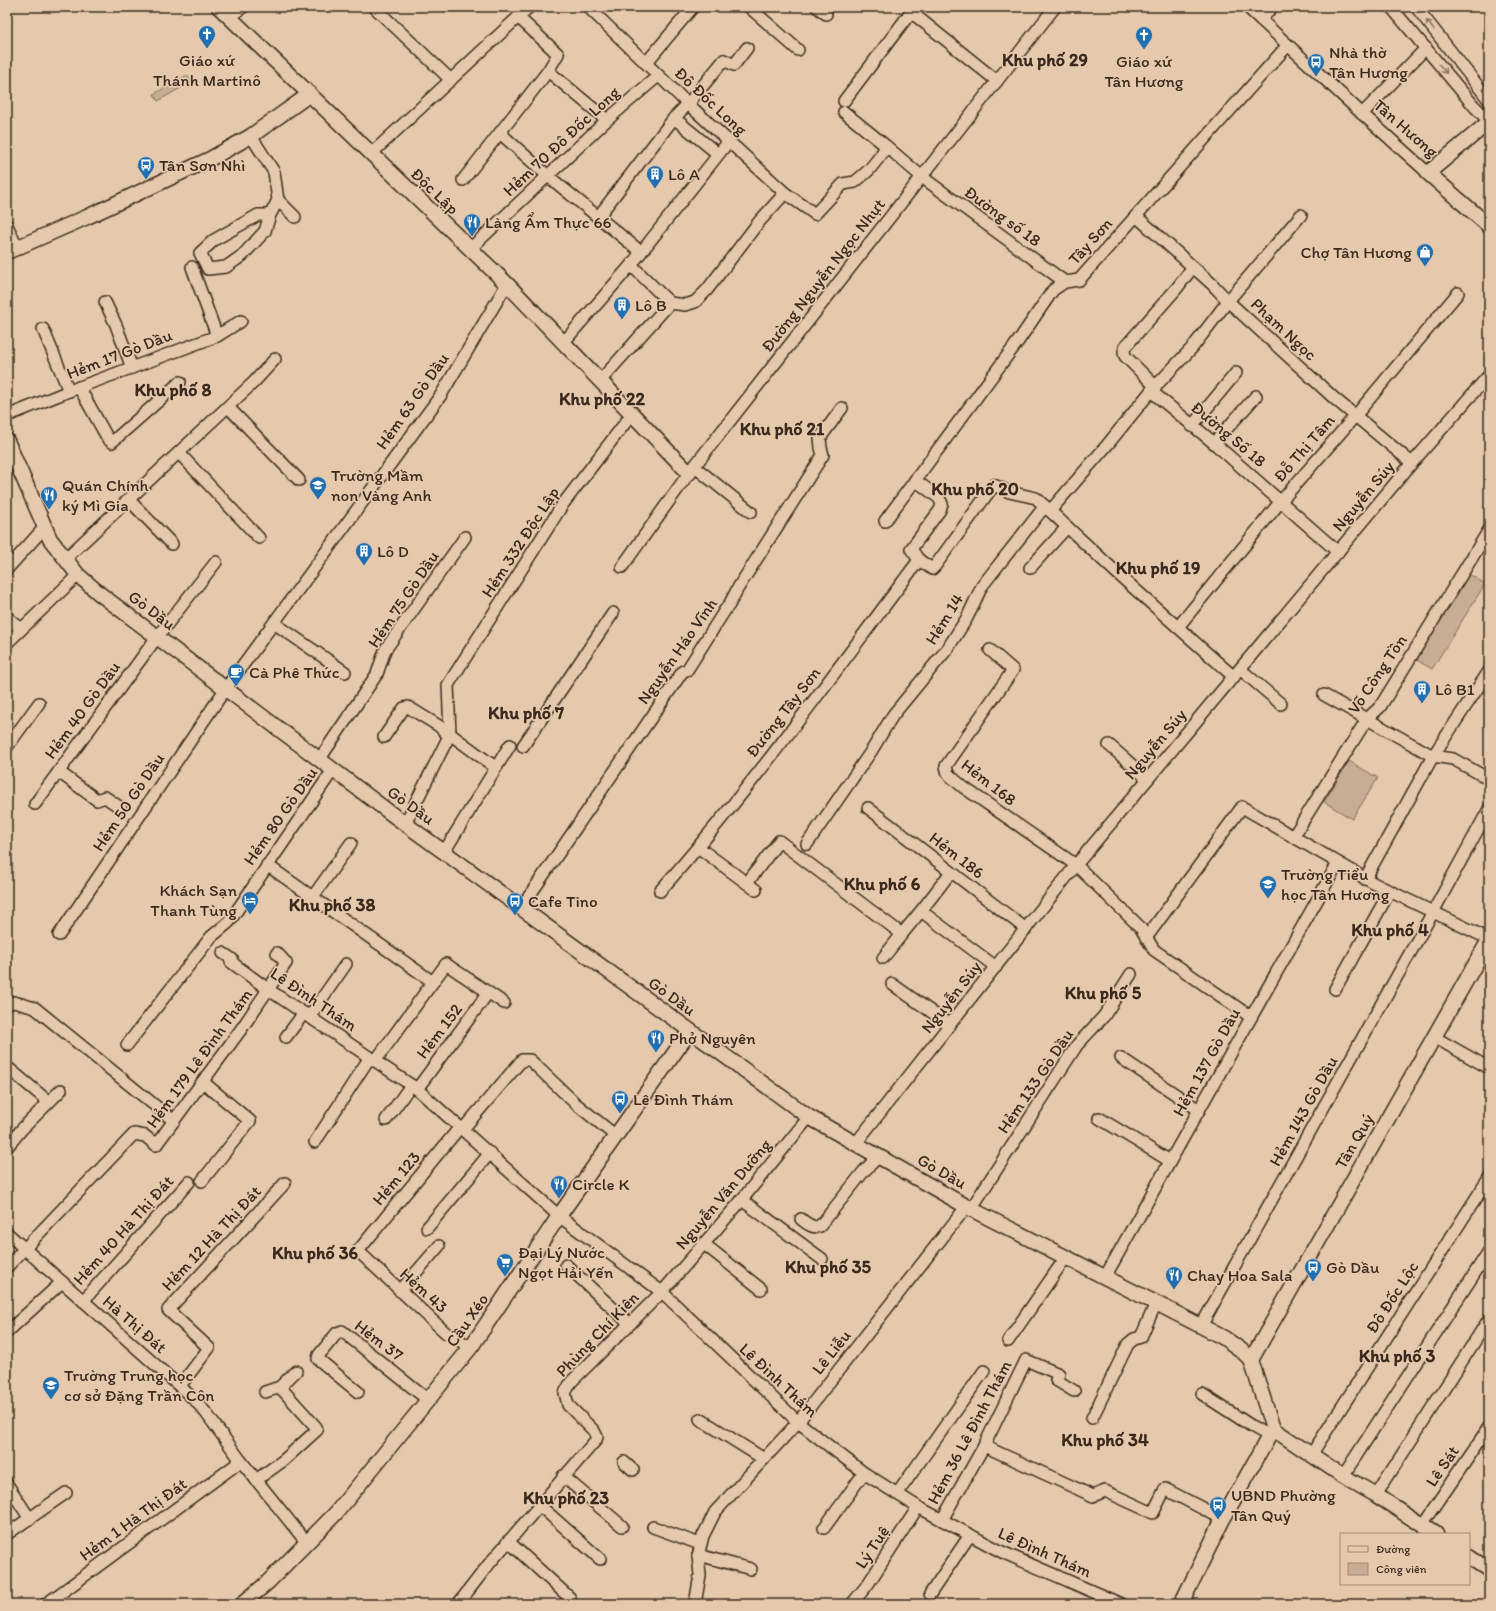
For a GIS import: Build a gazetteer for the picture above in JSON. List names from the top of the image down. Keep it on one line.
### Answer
{"streets":{"street":["Đô Đốc Long","Tân Hương","Hẻm 70 Đô Đốc Long","Độc Lập","Đường số 18","Tây Sơn","Đường Nguyễn Ngọc Nhựt","Phạm Ngọc","Hẻm 17 Gò Dầu","Hẻm 63 Gò Dầu","Đường Số 18","Đỗ Thị Tâm","Nguyễn Súy","Hẻm 332 Độc Lập","Hẻm 75 Gò Dầu","Gò Dầu","Hẻm 14","Nguyễn Háo Vĩnh","Võ Công Tồn","Hẻm 40 Gò Dầu","Đường Tây Sơn","Hẻm 168","Hẻm 50 Gò Dầu","Hẻm 80 Gò Dầu","Hẻm 186","Lê Đình Thám","Hẻm 152","Hẻm 179 Lê Đình Thám","Hẻm 137 Gò Dầu","Hẻm 133 Gò Dầu","Hẻm 143 Gò Dầu","Tân Quý","Hẻm 123","Nguyễn Văn Dưỡng","Hẻm 40 Hà Thị Đát","Hẻm 12 Hà Thị Đát","Hẻm 43","Đô Đốc Lộc","Cầu Xéo","Hà Thị Đát","Phùng Chí Kiên","Hẻm 37","Lê Liễu","Hẻm 36 Lê Đình Thám","Lê Sát","Hẻm 1 Hà Thị Đát","Lý Tuệ"]},"crossings":[["Đô Đốc Long","Hẻm 70 Đô Đốc Long"],["Đô Đốc Long","Đường số 18"],["Tân Hương","Tây Sơn"],["Hẻm 70 Đô Đốc Long","Độc Lập"],["Độc Lập","Đường Nguyễn Ngọc Nhựt"],["Độc Lập","Hẻm 63 Gò Dầu"],["Độc Lập","Hẻm 332 Độc Lập"],["Đường số 18","Tây Sơn"],["Đường số 18","Đường Nguyễn Ngọc Nhựt"],["Tây Sơn","Phạm Ngọc"],["Phạm Ngọc","Đường Số 18"],["Phạm Ngọc","Đỗ Thị Tâm"],["Phạm Ngọc","Nguyễn Súy"],["Phạm Ngọc","Hẻm 14"],["Hẻm 63 Gò Dầu","Gò Dầu"],["Hẻm 63 Gò Dầu","Hẻm 50 Gò Dầu"],["Đường Số 18","Đỗ Thị Tâm"],["Đường Số 18","Nguyễn Súy"],["Đường Số 18","Hẻm 14"],["Nguyễn Súy","Gò Dầu"],["Nguyễn Súy","Hẻm 168"],["Nguyễn Súy","Hẻm 186"],["Hẻm 75 Gò Dầu","Gò Dầu"],["Gò Dầu","Nguyễn Háo Vĩnh"],["Gò Dầu","Hẻm 40 Gò Dầu"],["Gò Dầu","Hẻm 50 Gò Dầu"],["Gò Dầu","Hẻm 80 Gò Dầu"],["Gò Dầu","Hẻm 137 Gò Dầu"],["Gò Dầu","Hẻm 133 Gò Dầu"],["Gò Dầu","Hẻm 143 Gò Dầu"],["Gò Dầu","Tân Quý"],["Gò Dầu","Nguyễn Văn Dưỡng"],["Gò Dầu","Cầu Xéo"],["Gò Dầu","Lê Liễu"],["Lê Đình Thám","Hẻm 152"],["Lê Đình Thám","Hẻm 179 Lê Đình Thám"],["Lê Đình Thám","Hẻm 123"],["Lê Đình Thám","Nguyễn Văn Dưỡng"],["Lê Đình Thám","Cầu Xéo"],["Lê Đình Thám","Phùng Chí Kiên"],["Lê Đình Thám","Lê Liễu"],["Lê Đình Thám","Hẻm 36 Lê Đình Thám"],["Lê Đình Thám","Lý Tuệ"],["Hẻm 179 Lê Đình Thám","Hà Thị Đát"],["Hẻm 133 Gò Dầu","Lê Liễu"],["Hẻm 123","Hẻm 43"],["Hẻm 123","Cầu Xéo"],["Nguyễn Văn Dưỡng","Phùng Chí Kiên"],["Hẻm 40 Hà Thị Đát","Hà Thị Đát"],["Hẻm 12 Hà Thị Đát","Hà Thị Đát"],["Hẻm 43","Cầu Xéo"],["Cầu Xéo","Hà Thị Đát"],["Cầu Xéo","Hẻm 37"],["Hà Thị Đát","Hẻm 1 Hà Thị Đát"]],"districts":["Khu phố 29","Khu phố 8","Khu phố 22","Khu phố 21","Khu phố 20","Khu phố 19","Khu phố 7","Khu phố 6","Khu phố 38","Khu phố 4","Khu phố 5","Khu phố 36","Khu phố 35","Khu phố 3","Khu phố 34","Khu phố 23"],"places":{"church":["Giáo xứ Thánh Martinô","Giáo xứ Tân Hương"],"bus stop":["Nhà thờ Tân Hương","Tân Sơn Nhì","Cafe Tino","Lê Đình Thám","Gò Dầu","UBND Phường Tân Quý"],"building":["Lô A","Lô B","Lô D","Lô B1"],"restaurant":["Làng Ẩm Thực 66","Quán Chính ký Mì Gia","Phở Nguyên","Circle K","Chay Hoa Sala"],"shop":["Chợ Tân Hương"],"school or university":["Trường Mầm non Vàng Anh","Trường Tiểu học Tân Hương","Trường Trung học cơ sở Đặng Trần Côn"],"cafe":["Cà Phê Thức"],"hotel":["Khách Sạn Thanh Tùng"],"supermarket":["Đại Lý Nước Ngọt Hải Yến"]},"legend":["Đường","Công viên"]}
